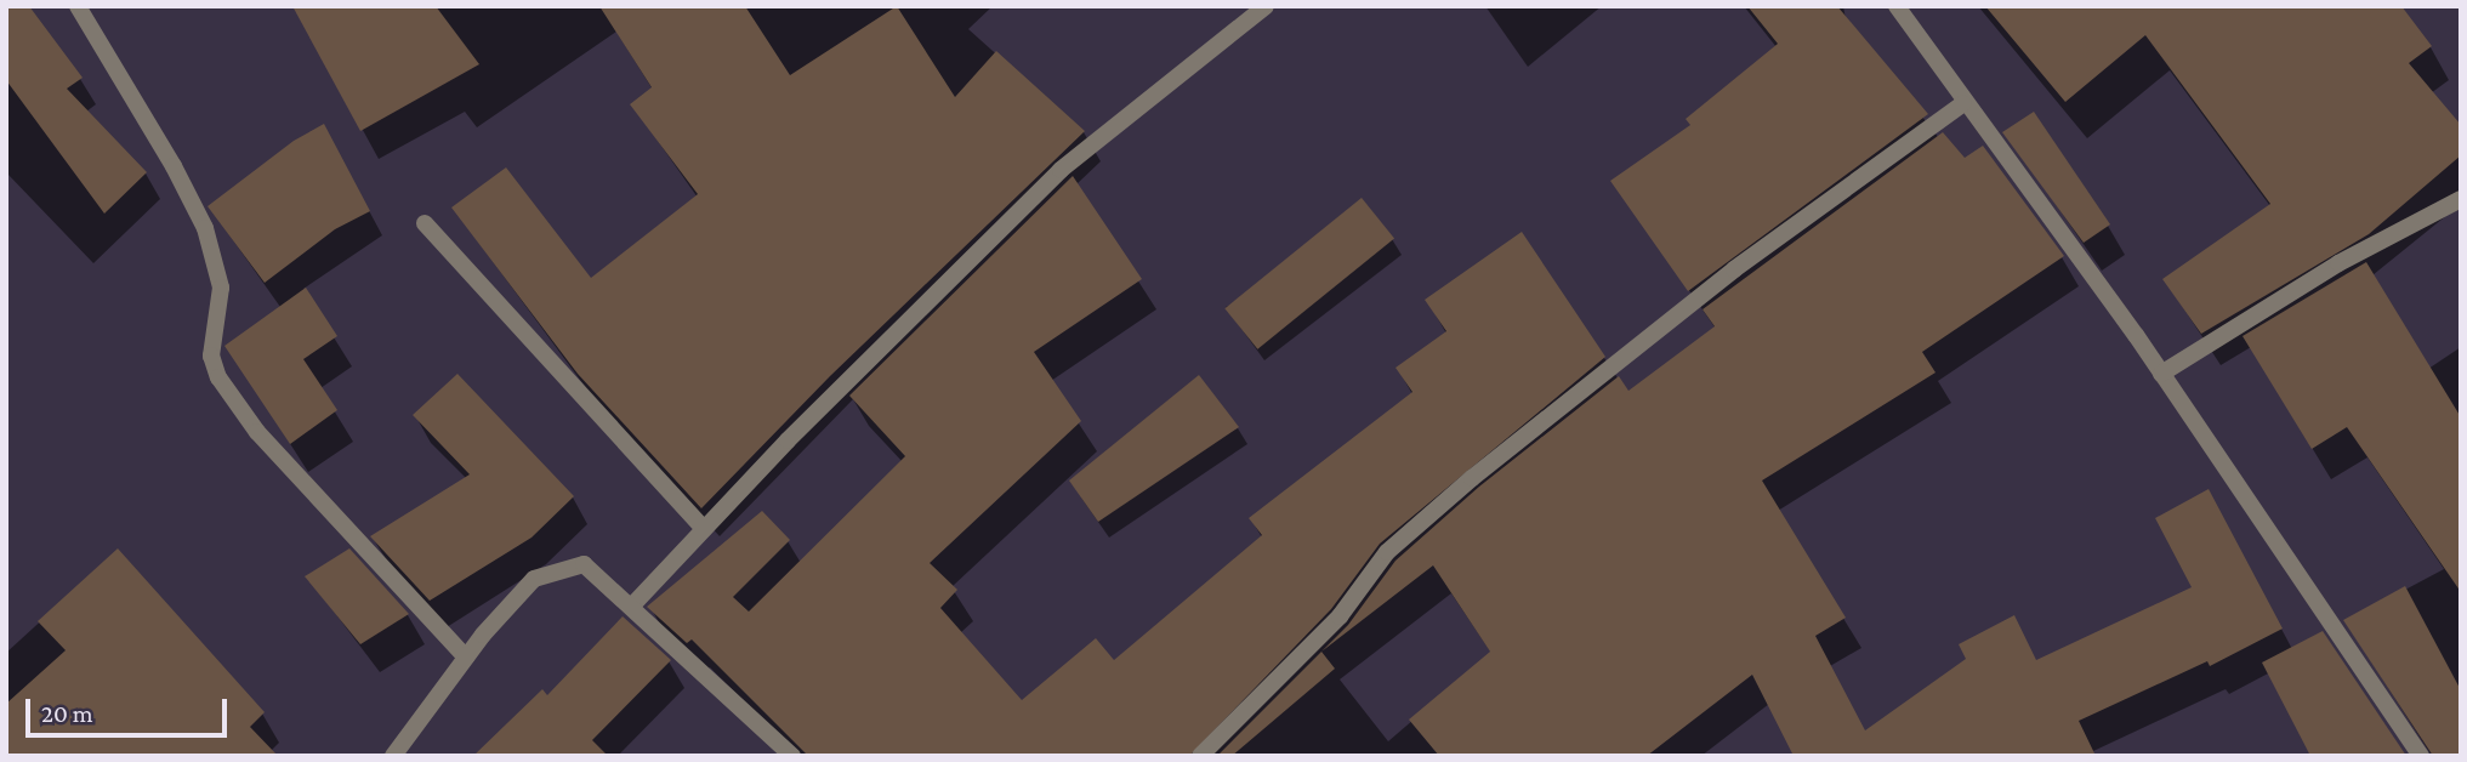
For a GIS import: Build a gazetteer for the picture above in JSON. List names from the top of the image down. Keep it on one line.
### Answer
{"scale_bar":"20 m"}
